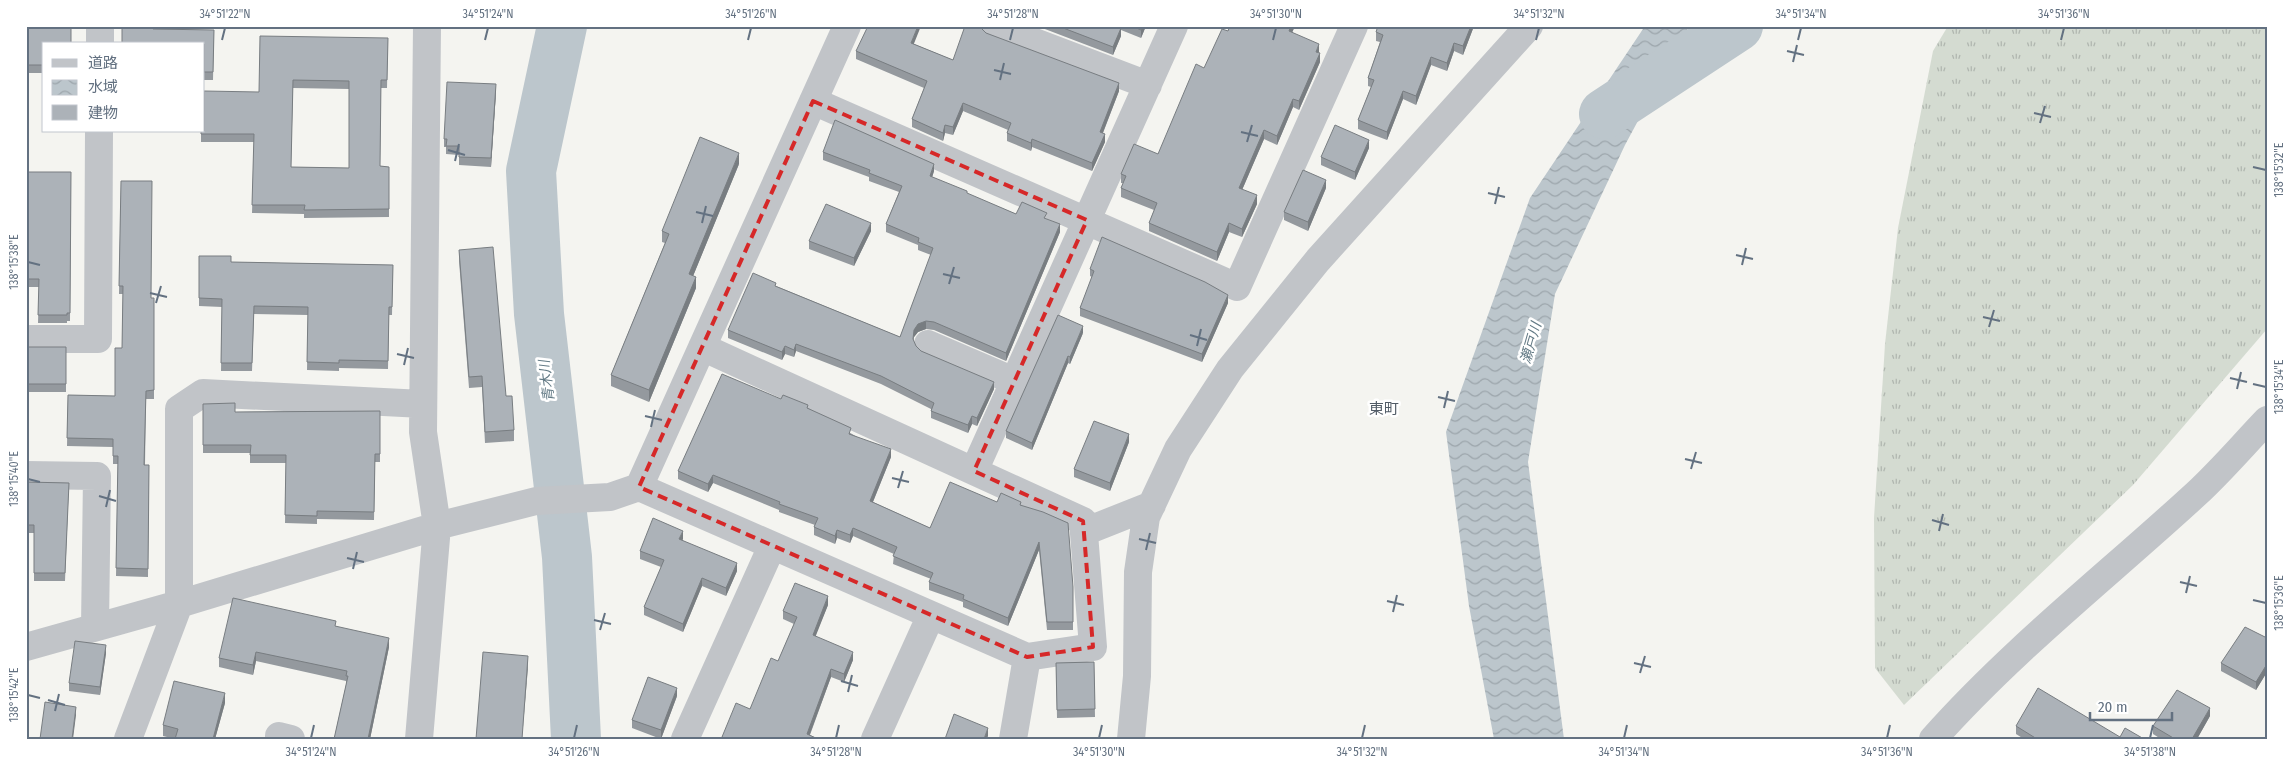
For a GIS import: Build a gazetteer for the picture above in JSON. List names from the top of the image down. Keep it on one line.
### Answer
{"districts":["東町"],"water":["瀬戸川","青木川"],"legend":["道路","水域","建物"],"scale_bar":"20 m","coordinates":["34°51'22\"N","34°51'24\"N","34°51'26\"N","34°51'28\"N","34°51'30\"N","34°51'32\"N","34°51'34\"N","34°51'36\"N","138°15'32\"E","138°15'38\"E","138°15'34\"E","138°15'40\"E","138°15'36\"E","138°15'42\"E","34°51'38\"N"]}
